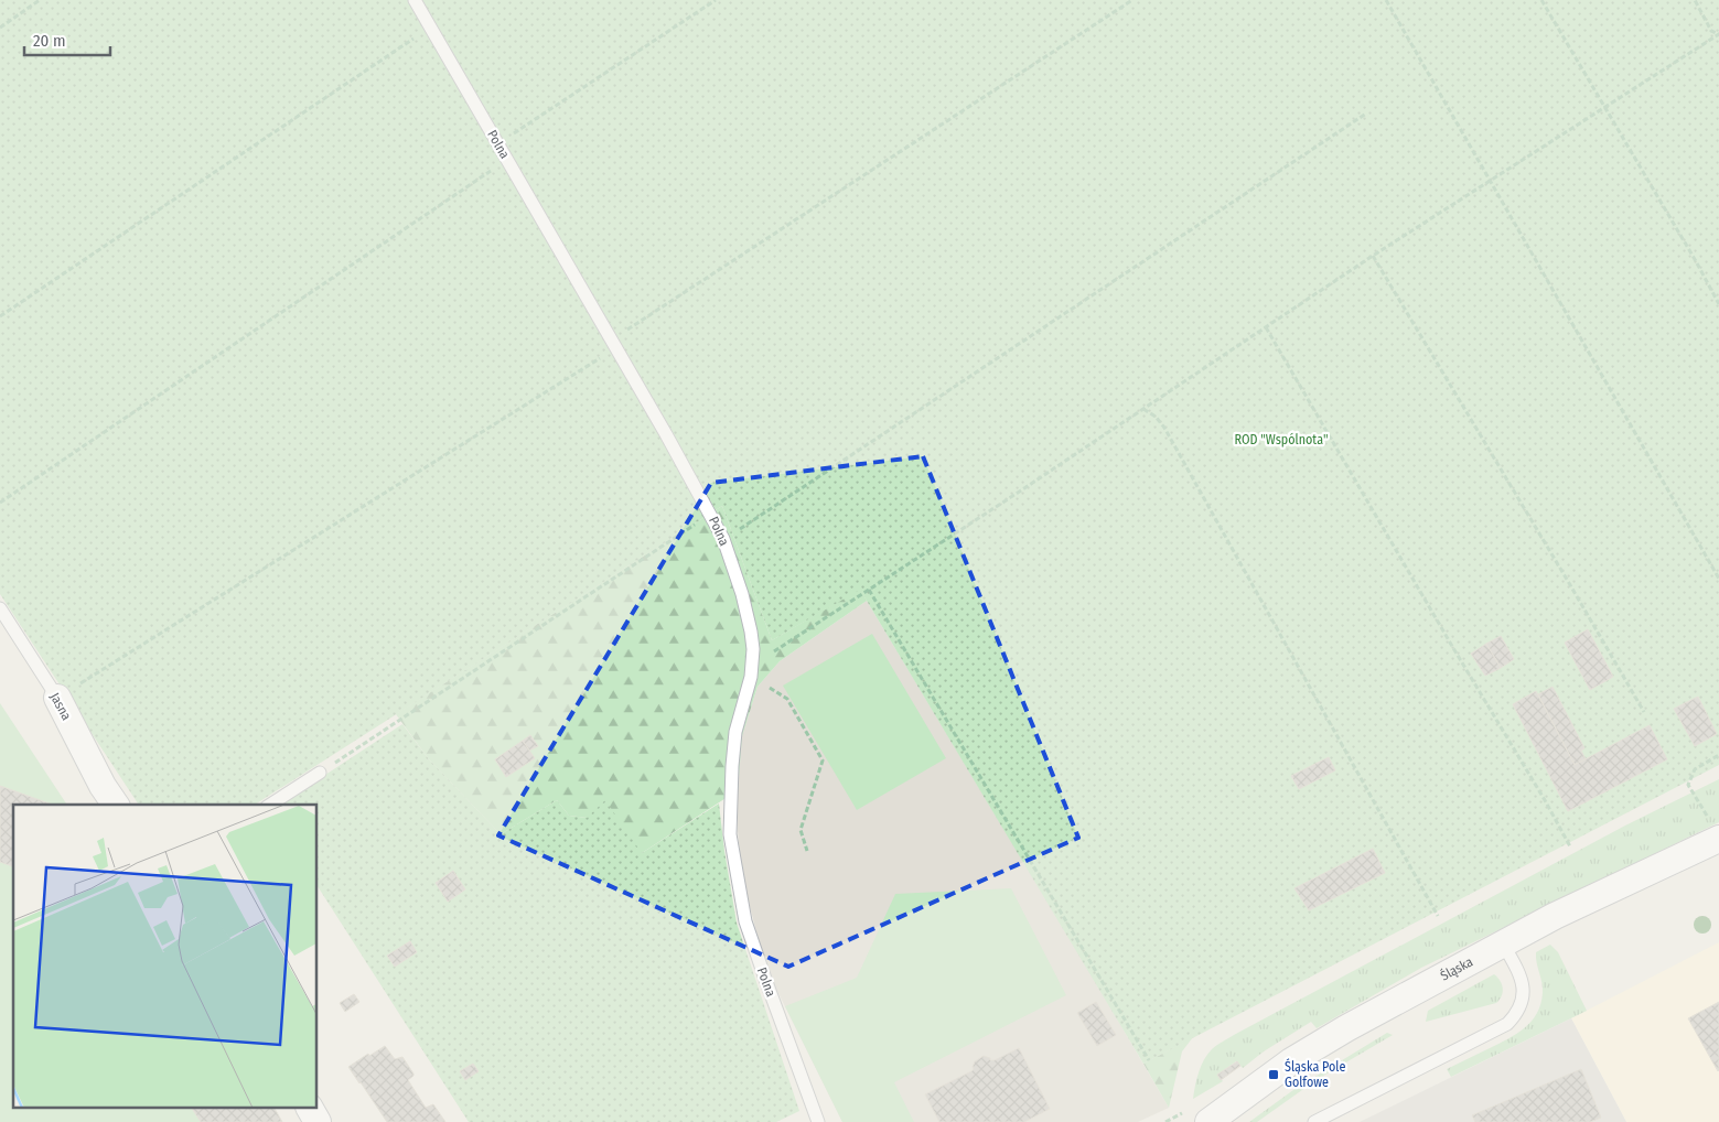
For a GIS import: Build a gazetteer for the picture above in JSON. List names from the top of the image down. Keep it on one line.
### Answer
{"streets":{"street":["Jasna","Śląska"],"lane":["Polna"]},"parks":["ROD \"Wspólnota\""],"places":{"transit":["Śląska Pole Golfowe"]},"scale_bar":"20 m"}
